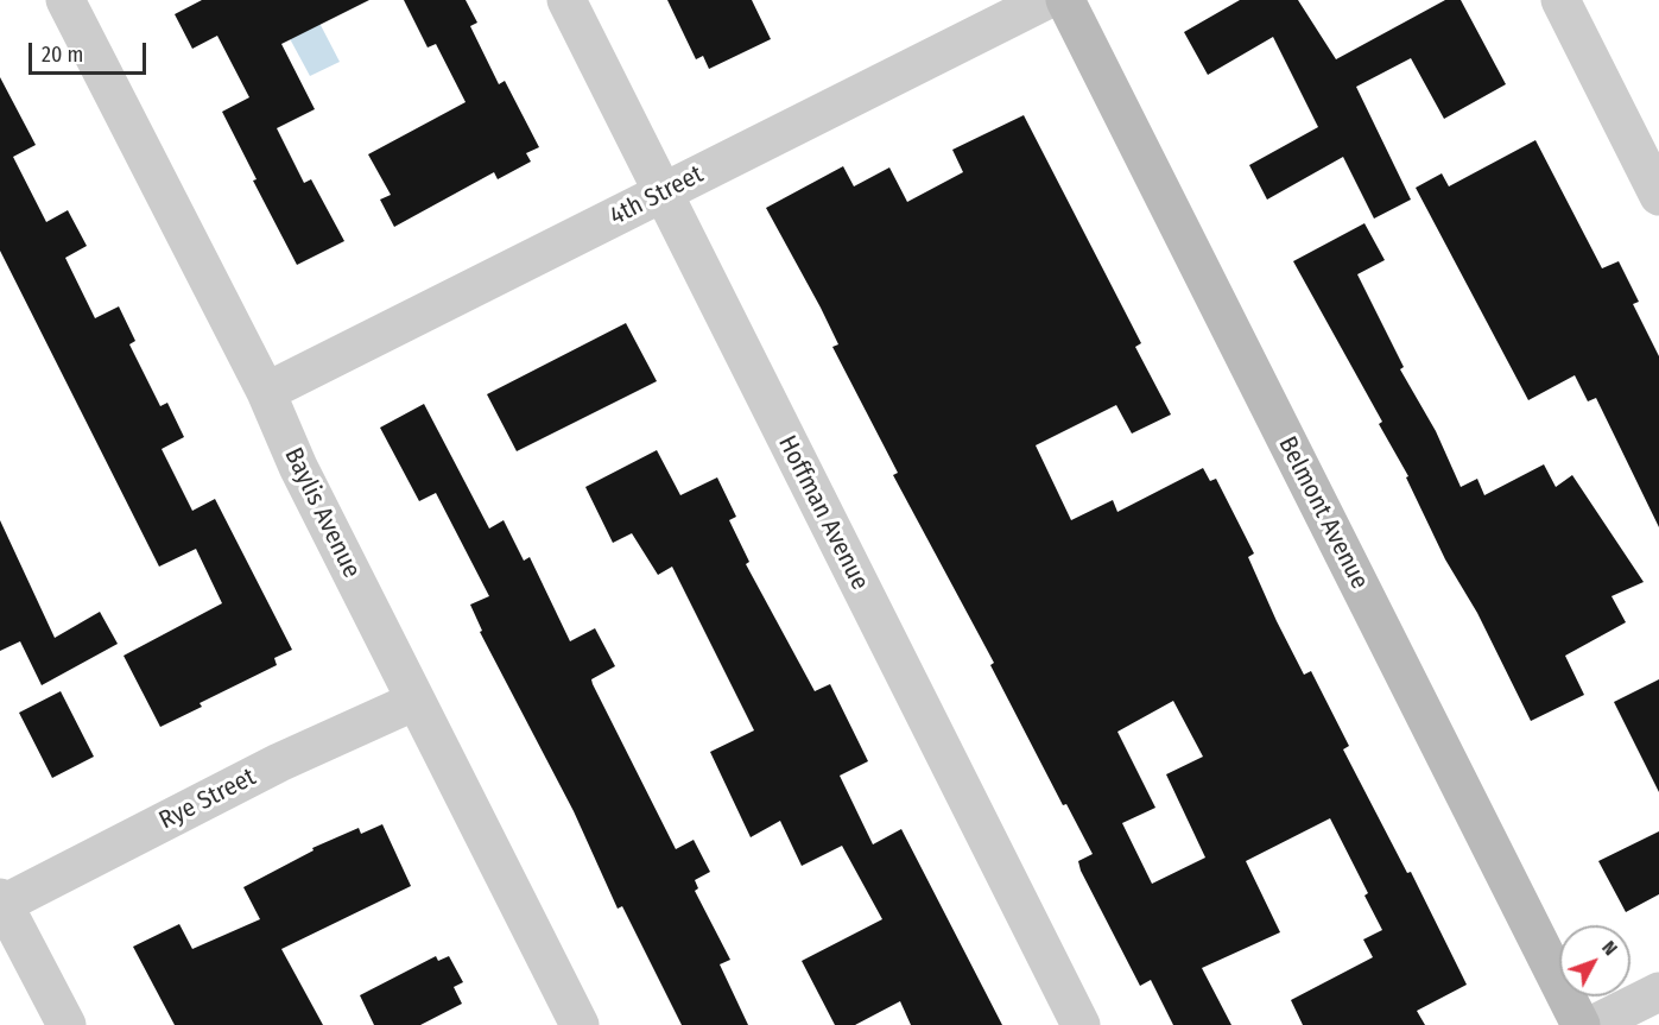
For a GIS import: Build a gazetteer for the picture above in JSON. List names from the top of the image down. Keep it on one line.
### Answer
{"streets":{"street":["4th Street","Baylis Avenue","Hoffman Avenue","Belmont Avenue","Rye Street"]},"crossings":[["4th Street","Baylis Avenue"],["4th Street","Hoffman Avenue"],["Baylis Avenue","Rye Street"]],"scale_bar":"20 m","north":"top right"}
